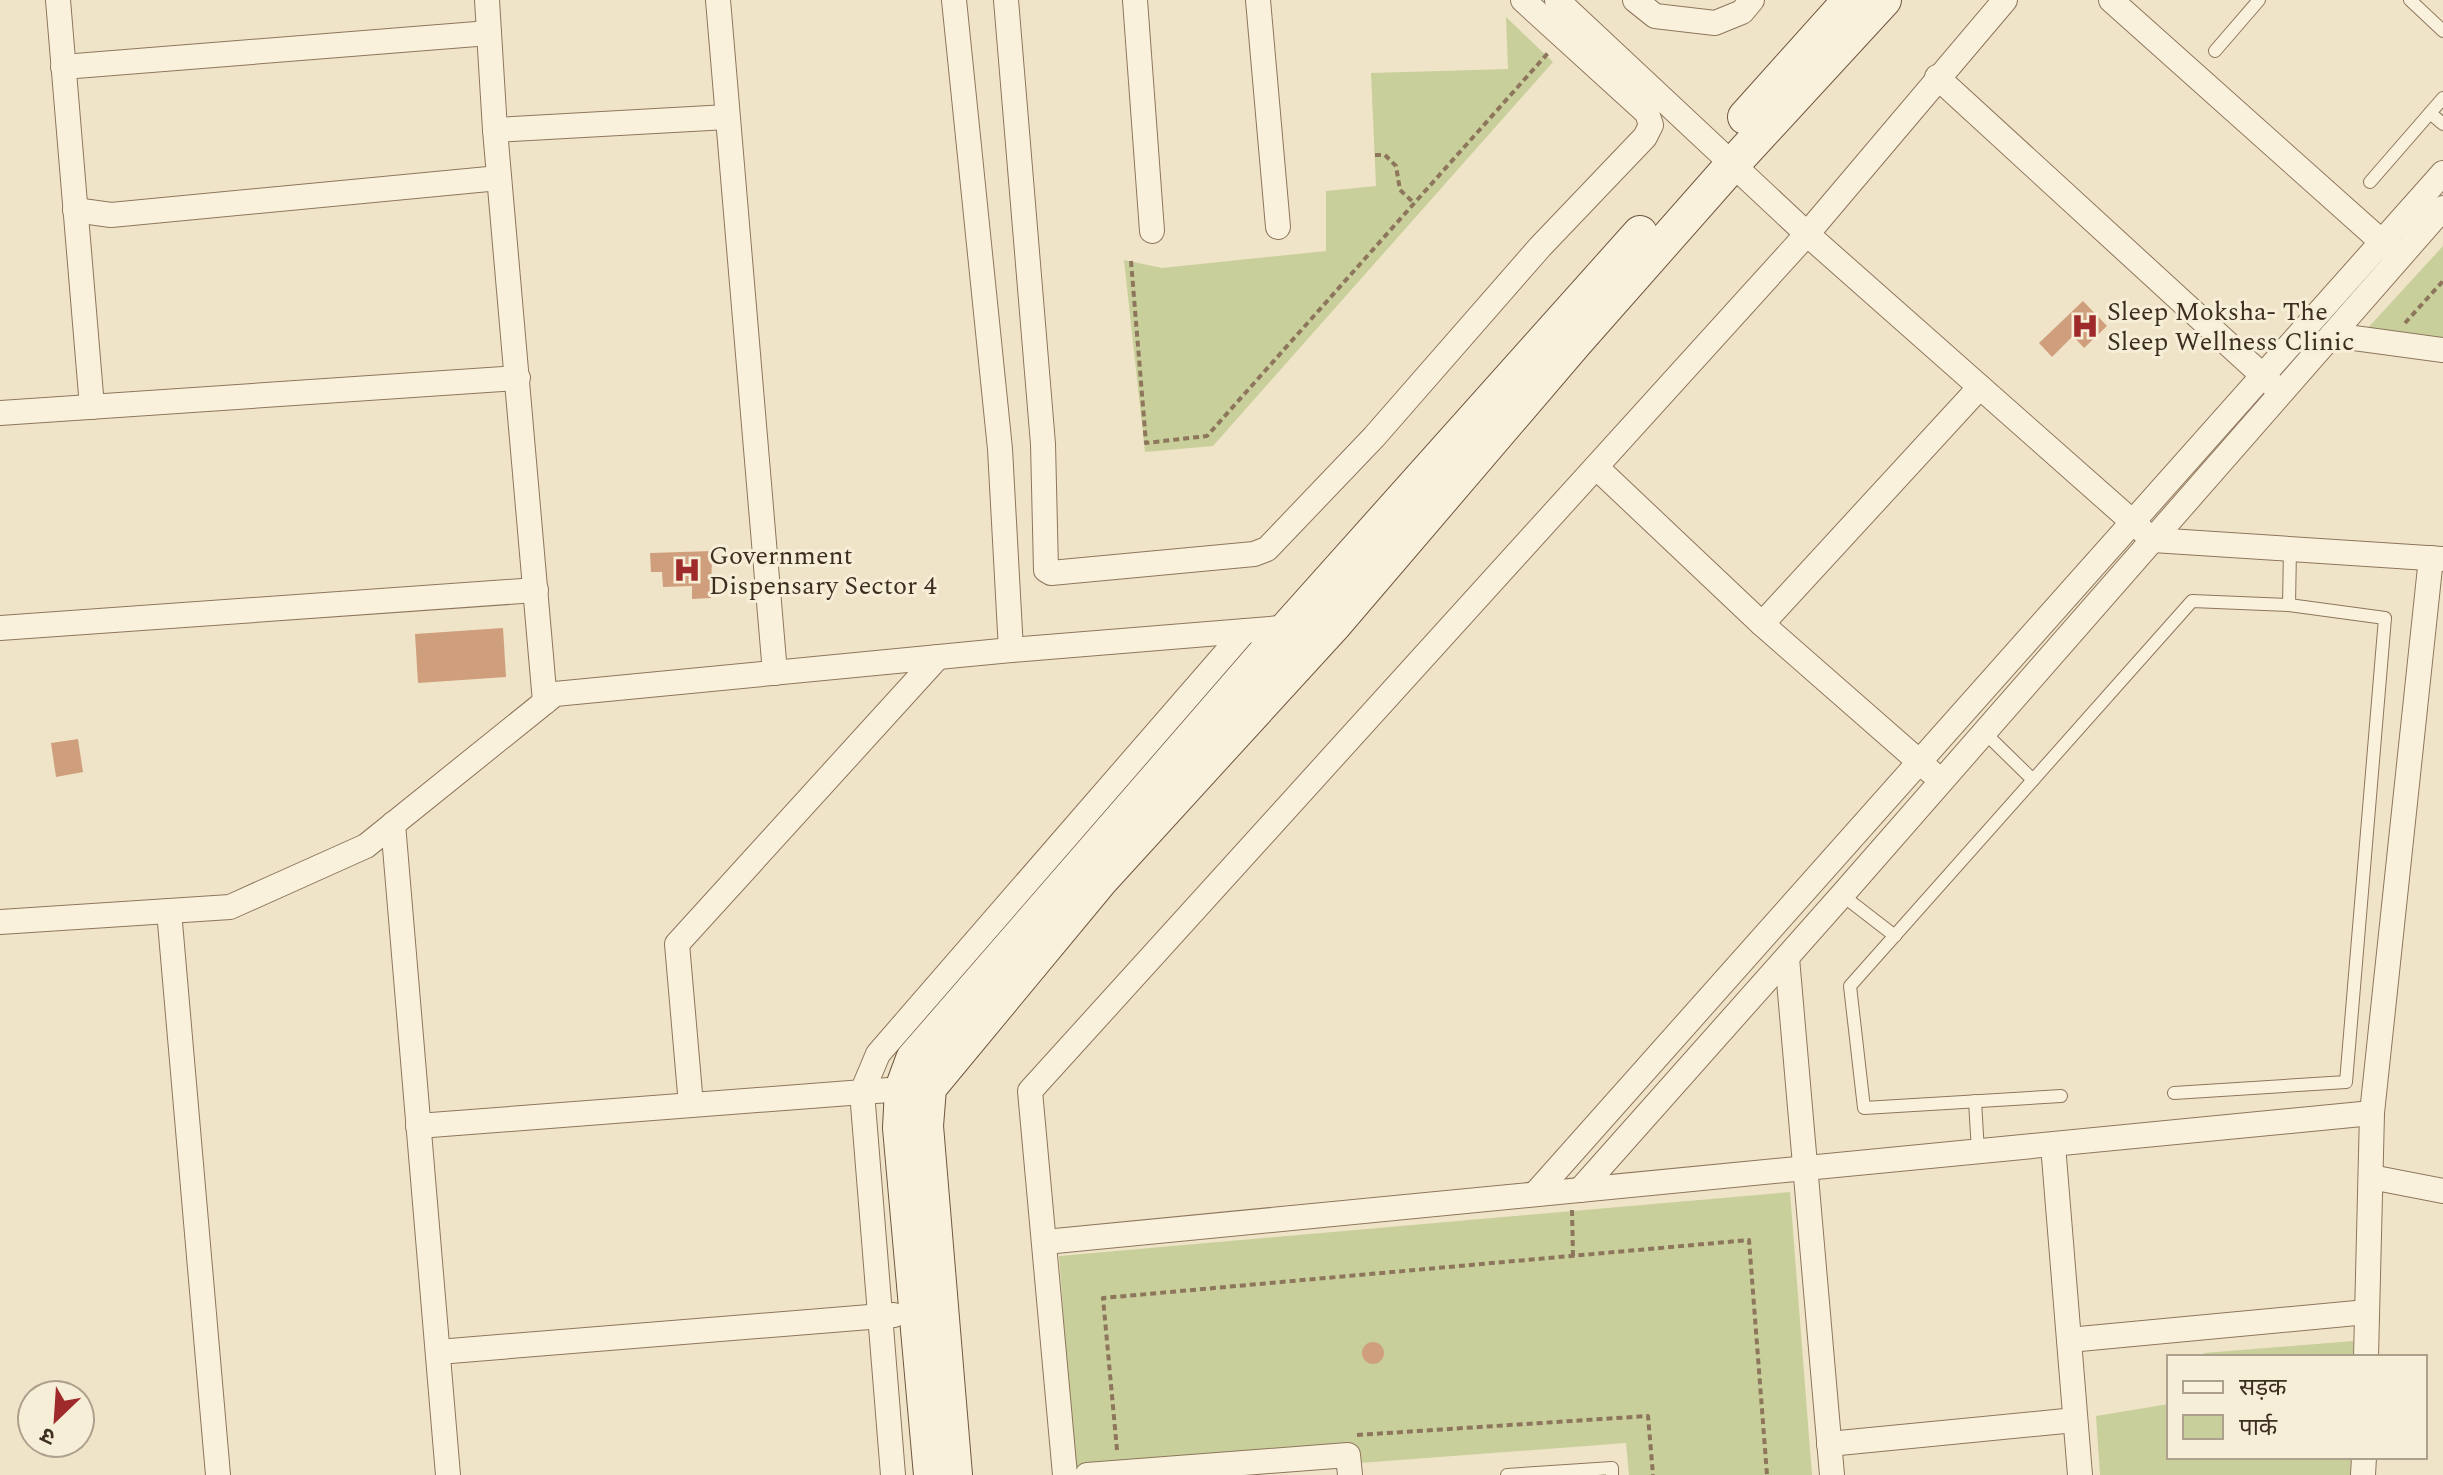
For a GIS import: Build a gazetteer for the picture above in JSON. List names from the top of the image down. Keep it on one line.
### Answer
{"places":{"hospital":["Sleep Moksha- The Sleep Wellness Clinic","Government Dispensary Sector 4"]},"legend":["सड़क","पार्क"],"north":"bottom left"}
